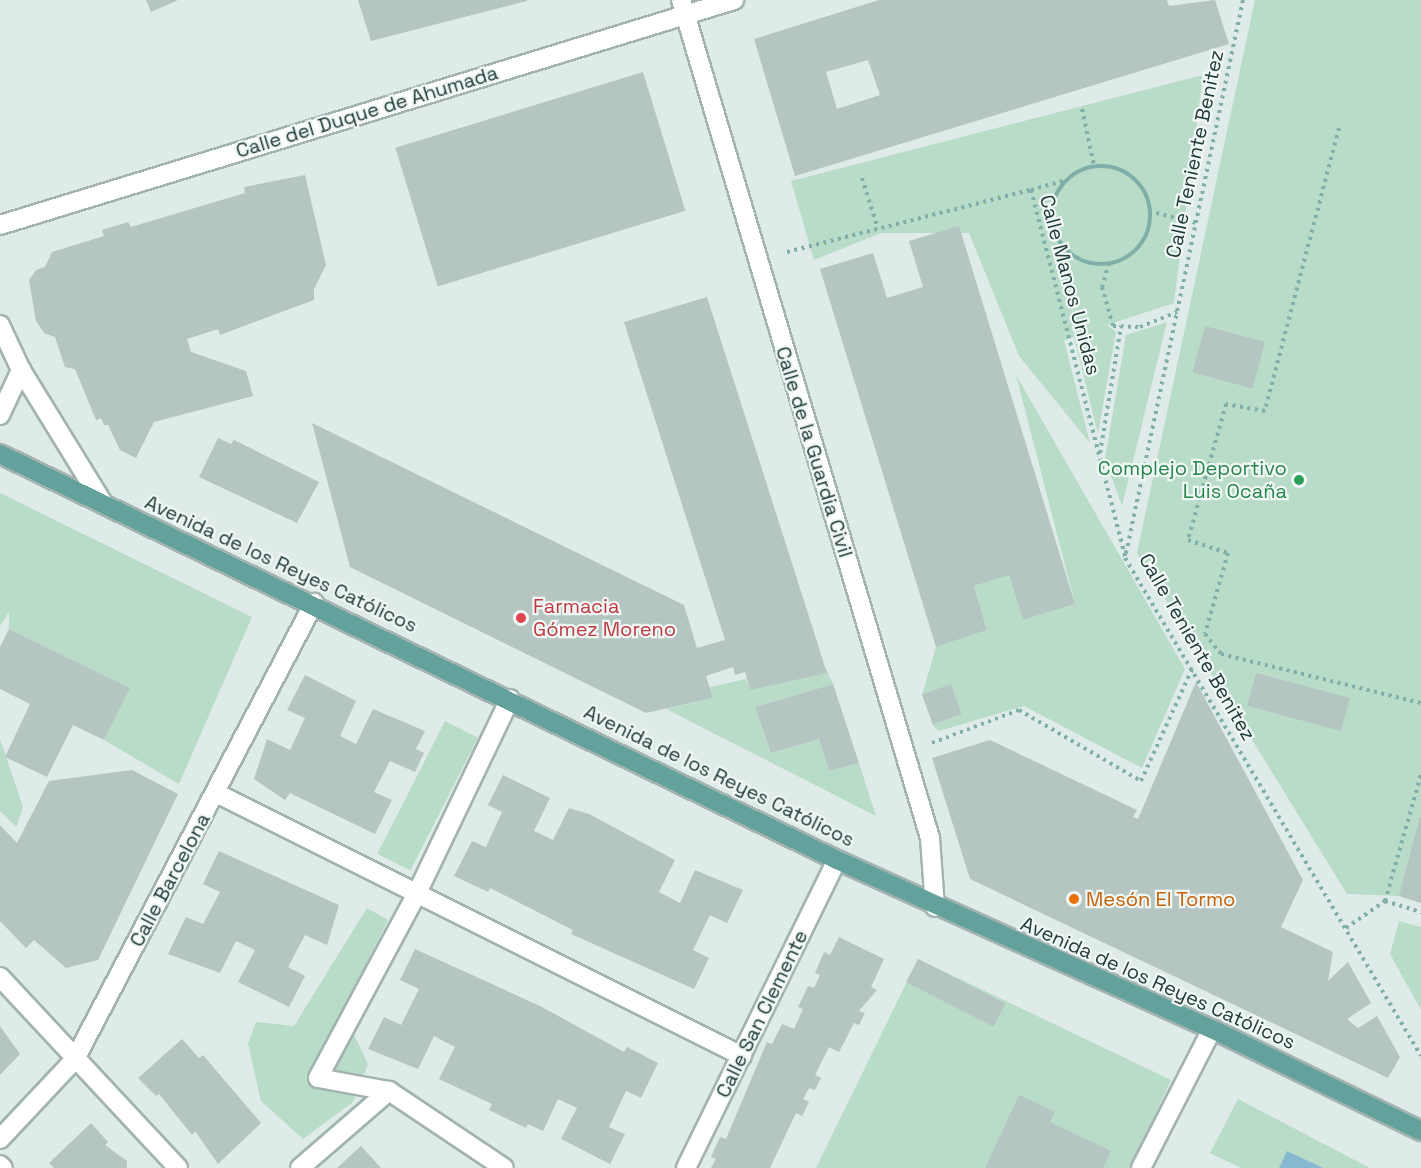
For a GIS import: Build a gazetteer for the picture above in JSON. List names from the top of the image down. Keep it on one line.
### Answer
{"streets":{"main road":["Avenida de los Reyes Católicos"],"street":["Calle del Duque de Ahumada","Calle de la Guardia Civil","Calle Barcelona","Calle San Clemente"],"path":["Calle Teniente Benitez","Calle Manos Unidas"]},"crossings":[["Calle del Duque de Ahumada","Calle de la Guardia Civil"],["Calle Teniente Benitez","Calle Manos Unidas"],["Calle Manos Unidas","Calle de la Guardia Civil"],["Calle de la Guardia Civil","Avenida de los Reyes Católicos"],["Avenida de los Reyes Católicos","Calle Barcelona"],["Avenida de los Reyes Católicos","Calle San Clemente"]],"places":["Complejo Deportivo Luis Ocaña","Farmacia Gómez Moreno","Mesón El Tormo"]}
